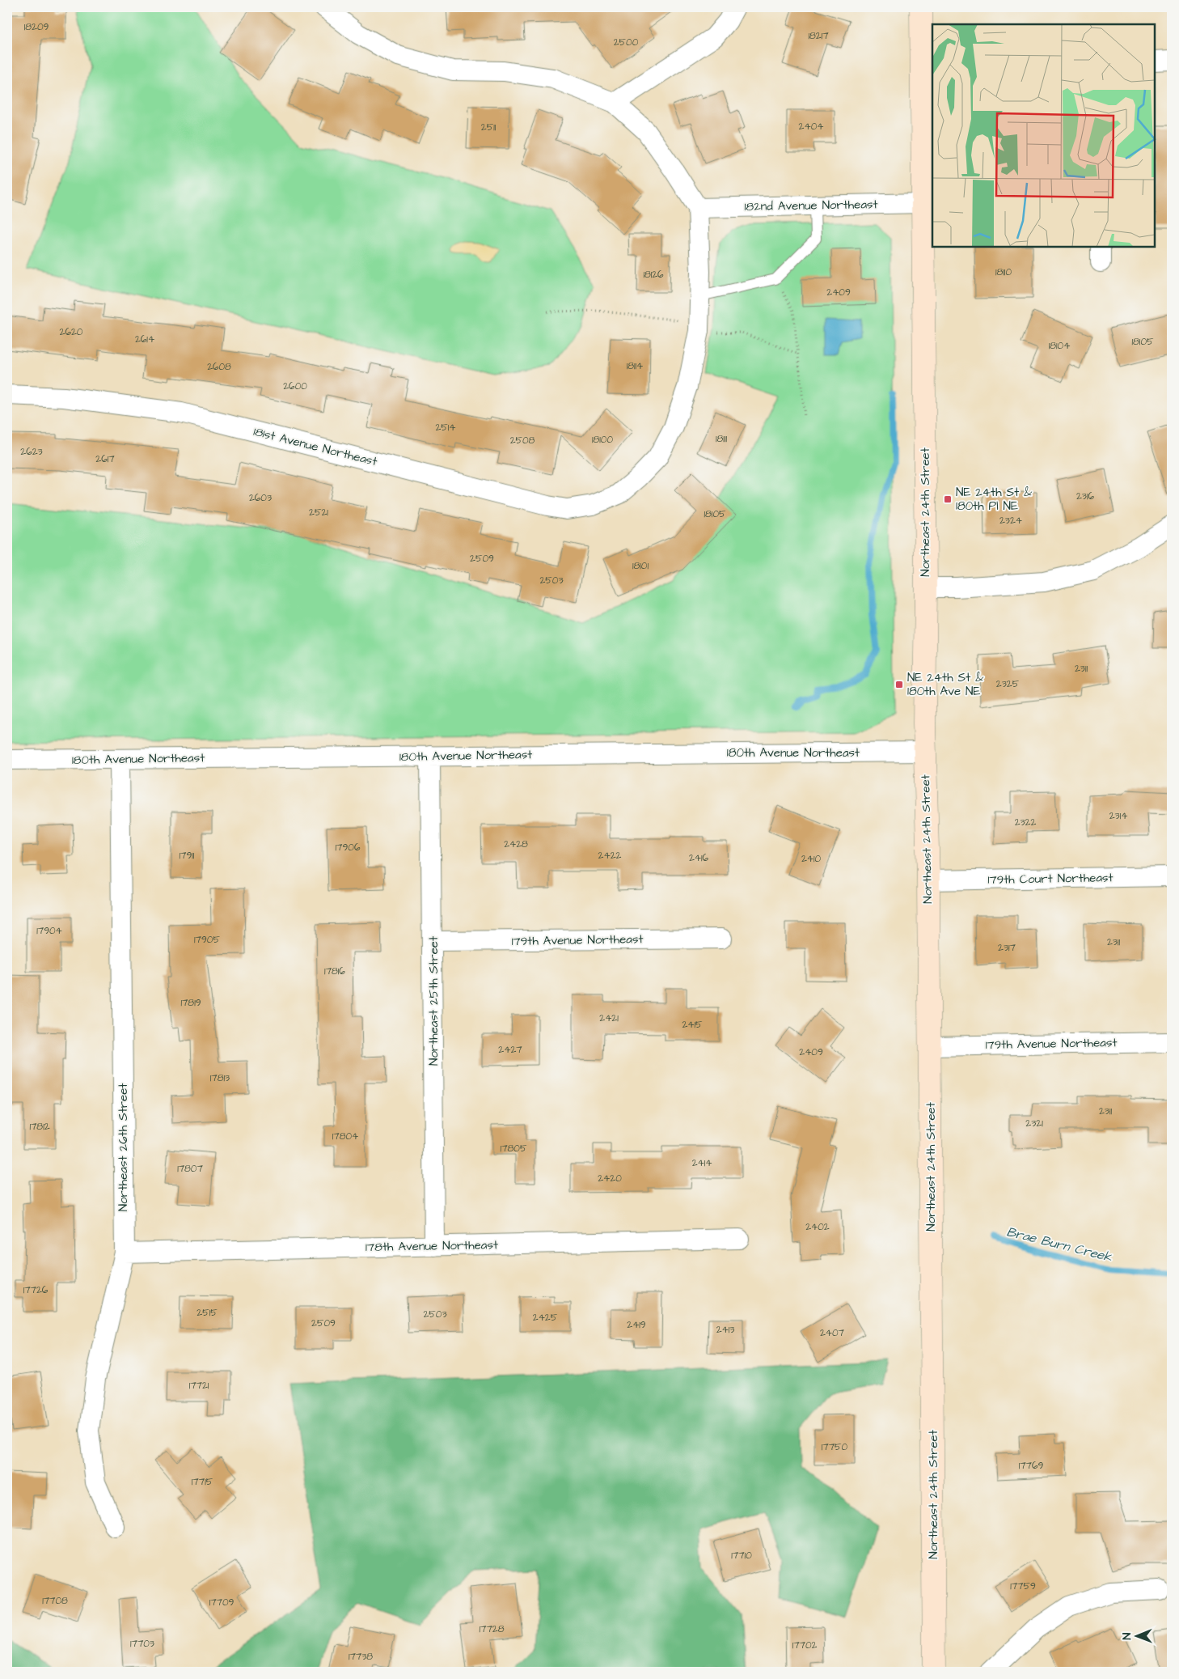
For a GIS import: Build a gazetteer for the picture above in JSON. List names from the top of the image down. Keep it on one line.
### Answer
{"streets":{"main road":["Northeast 24th Street"],"street":["182nd Avenue Northeast","181st Avenue Northeast","180th Avenue Northeast","179th Court Northeast","179th Avenue Northeast","Northeast 25th Street","Northeast 26th Street","178th Avenue Northeast"]},"crossings":[["182nd Avenue Northeast","Northeast 24th Street"],["Northeast 24th Street","180th Avenue Northeast"],["Northeast 24th Street","179th Court Northeast"],["Northeast 24th Street","179th Avenue Northeast"],["180th Avenue Northeast","Northeast 25th Street"],["180th Avenue Northeast","Northeast 26th Street"],["179th Avenue Northeast","Northeast 25th Street"],["Northeast 25th Street","178th Avenue Northeast"],["Northeast 26th Street","178th Avenue Northeast"]],"water":["Brae Burn Creek"],"places":{"transit":["NE 24th St & 180th Pl NE","NE 24th St & 180th Ave NE"]},"house_numbers":["18209","18217","2500","2404","2511","18110","18126","2409","2620","2614","18105","18104","18114","2608","2600","2514","18111","18100","2508","2623","2617","2316","2603","2521","18105","2324","2509","18101","2503","2311","2325","2314","2322","2428","17906","17911","2422","2416","2410","17904","17905","2311","2317","17816","17819","2421","2415","2427","2409","17813","2311","2321","17812","17804","17805","2414","17807","2420","2402","17726","2515","2503","2425","2509","2419","2413","2407","17721","17750","17769","17715","17710","17759","17708","17709","17728","17703","17702","17738"],"north":"left"}
